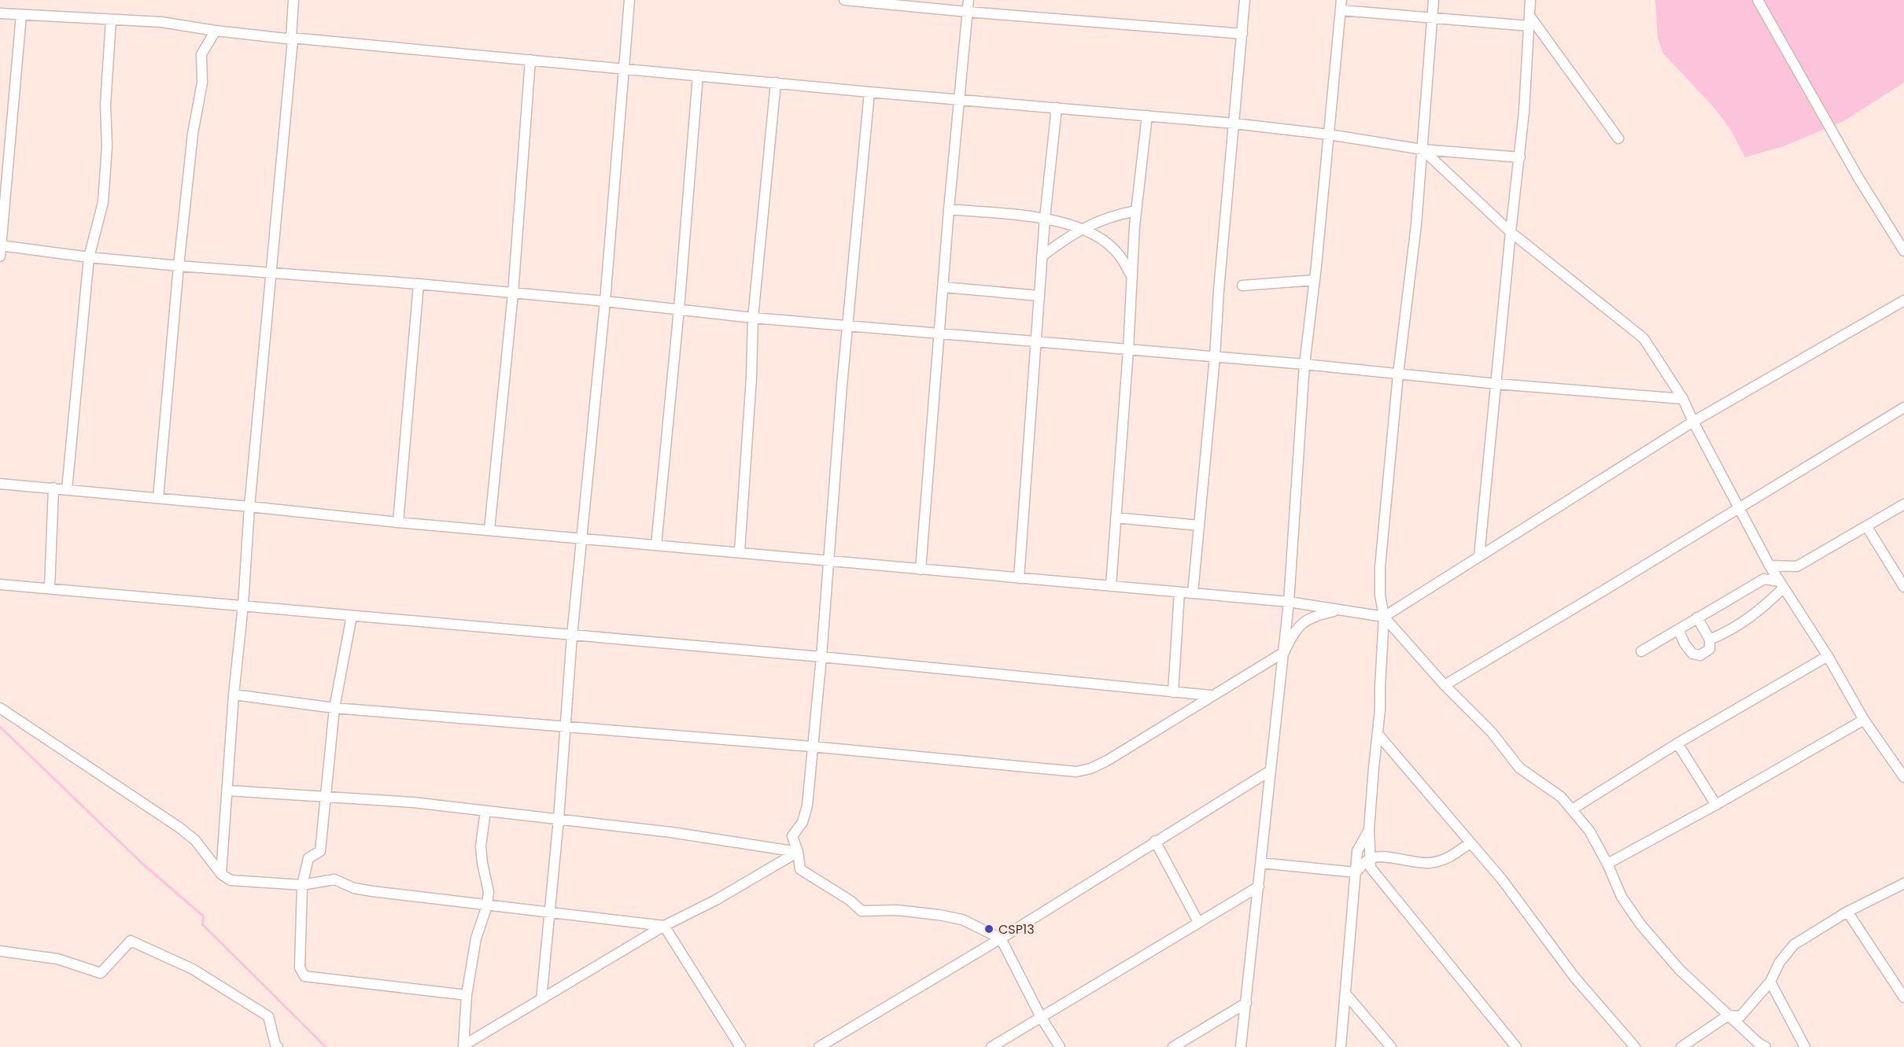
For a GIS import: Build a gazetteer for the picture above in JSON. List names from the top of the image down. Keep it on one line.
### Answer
{"places":["CSP13"]}
